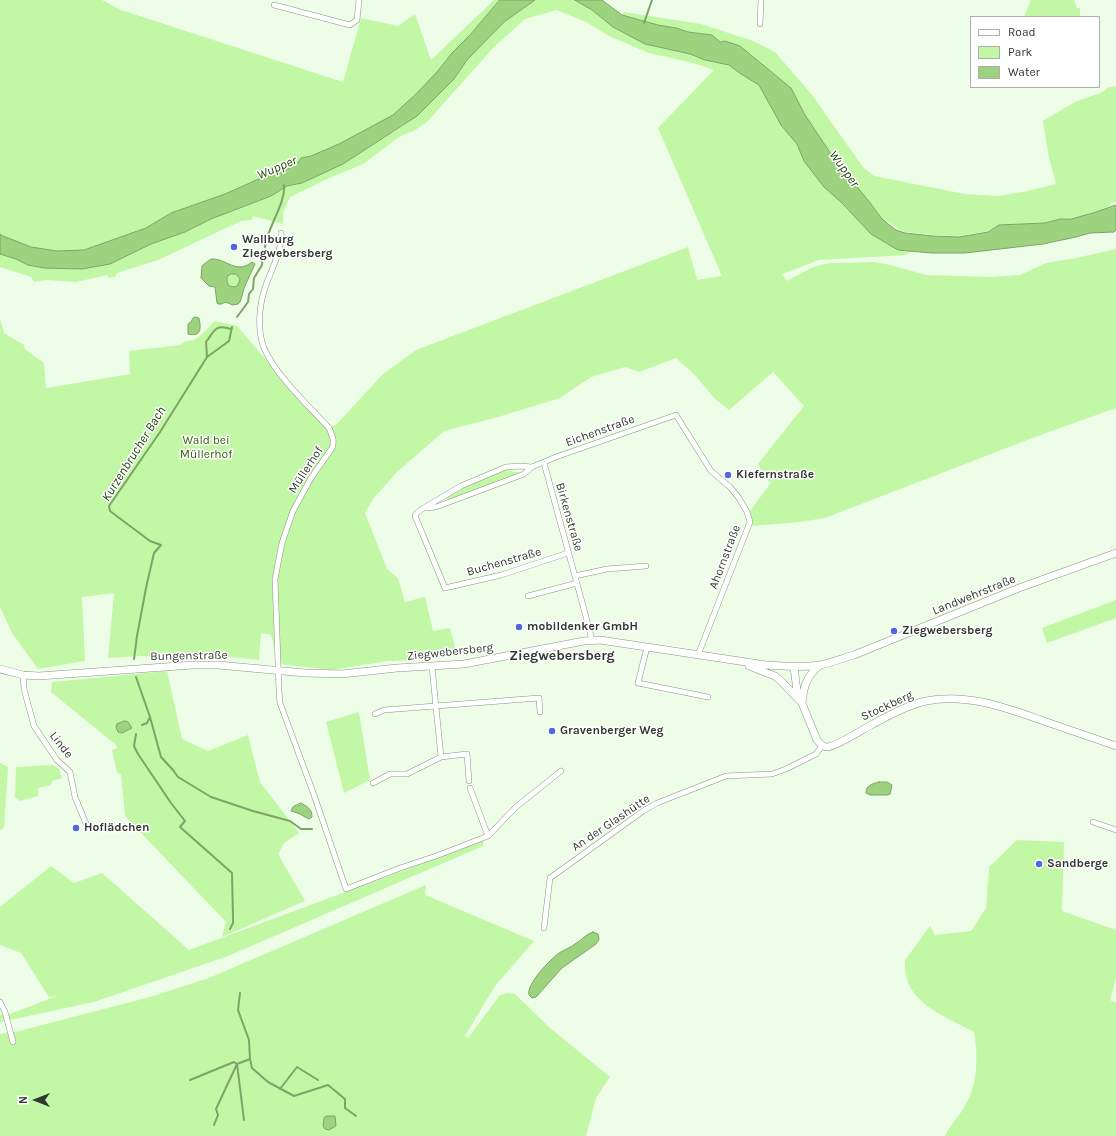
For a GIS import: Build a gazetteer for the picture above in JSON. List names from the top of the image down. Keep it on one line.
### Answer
{"streets":{"main road":["Landwehrstraße","Ziegwebersberg","Bungenstraße","Stockberg"],"street":["Eichenstraße","Müllerhof","Birkenstraße","Ahornstraße","Buchenstraße","Linde","An der Glashütte"]},"crossings":[["Eichenstraße","Birkenstraße"],["Eichenstraße","Ahornstraße"],["Eichenstraße","Buchenstraße"],["Müllerhof","Ziegwebersberg"],["Müllerhof","Bungenstraße"],["Birkenstraße","Buchenstraße"],["Birkenstraße","Ziegwebersberg"],["Ahornstraße","Ziegwebersberg"],["Landwehrstraße","Ziegwebersberg"],["Ziegwebersberg","Bungenstraße"],["Bungenstraße","Linde"],["Stockberg","An der Glashütte"]],"districts":["Ziegwebersberg"],"water":["Wupper","Kurzenbrucher Bach"],"parks":["Wald bei Müllerhof"],"places":["Wallburg Ziegwebersberg","Kiefernstraße","mobildenker GmbH","Ziegwebersberg","Gravenberger Weg","Hoflädchen","Sandberge"],"legend":["Road","Park","Water"],"north":"left"}
